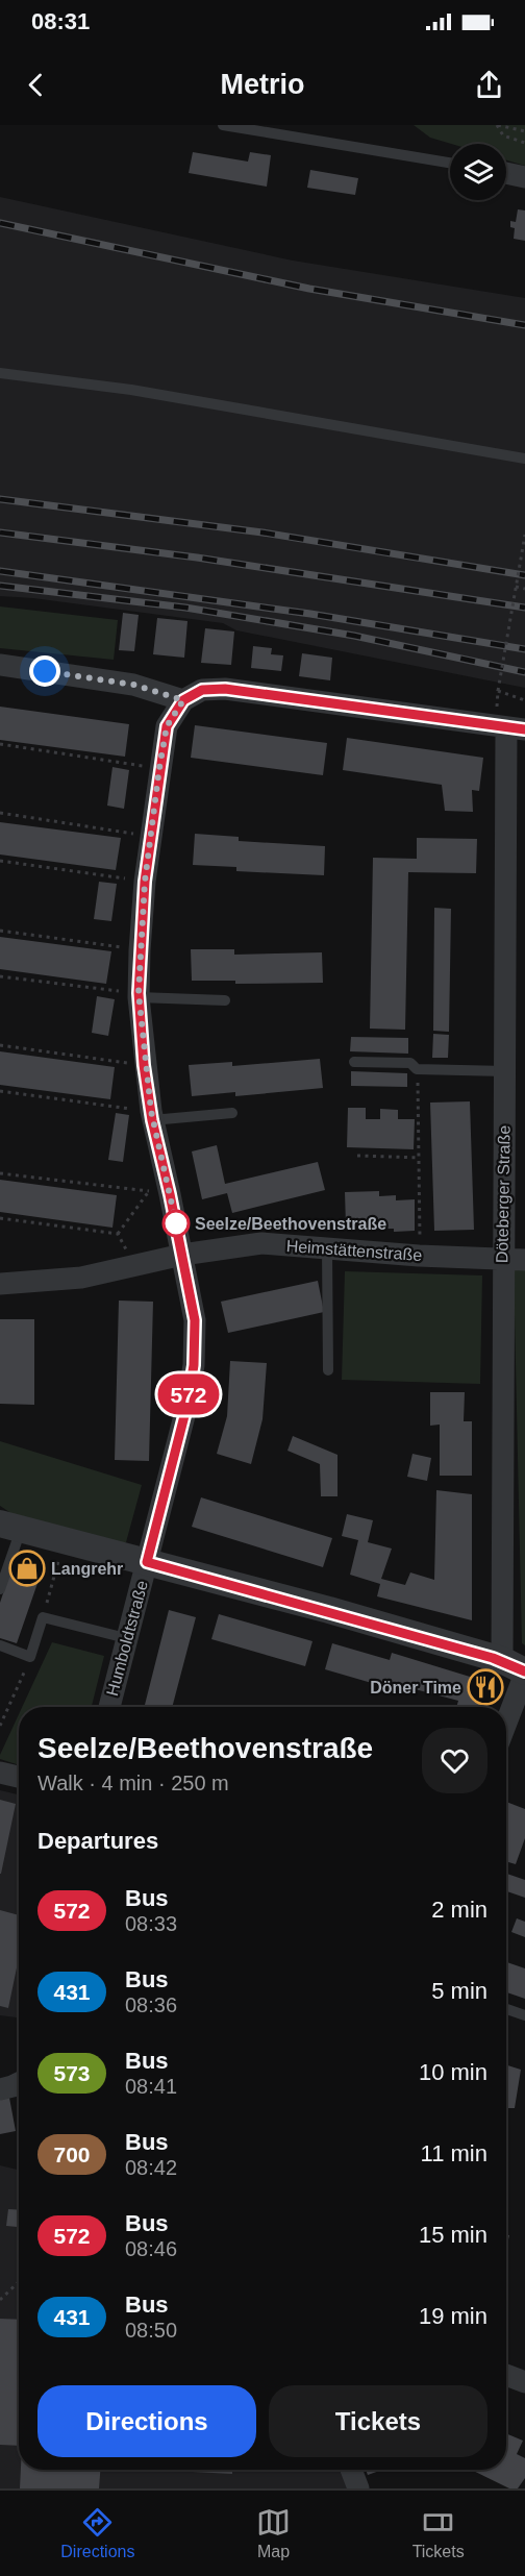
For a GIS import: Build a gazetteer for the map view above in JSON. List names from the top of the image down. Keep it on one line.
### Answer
{"streets":{"street":["Döteberger Straße","Heimstättenstraße","Humboldtstraße"]},"crossings":[["Döteberger Straße","Heimstättenstraße"],["Heimstättenstraße","Humboldtstraße"]],"places":{"other":["Seelze/Beethovenstraße"],"shop":["Langrehr"],"restaurant":["Döner Time"]},"lines":["bus line 572"],"page":{"status":"08:31","header":"Metrio","on_map":"572","heading":[["Seelze/Beethovenstraße","Walk · 4 min · 250 m"],"Departures"],"list":[{"mark":"572","name":"Bus","note":"08:33","value":"2 min"},{"mark":"431","name":"Bus","note":"08:36","value":"5 min"},{"mark":"573","name":"Bus","note":"08:41","value":"10 min"},{"mark":"700","name":"Bus","note":"08:42","value":"11 min"},{"mark":"572","name":"Bus","note":"08:46","value":"15 min"},{"mark":"431","name":"Bus","note":"08:50","value":"19 min"}],"buttons":["Directions","Tickets"],"tabs":["Directions","Map","Tickets"]}}
